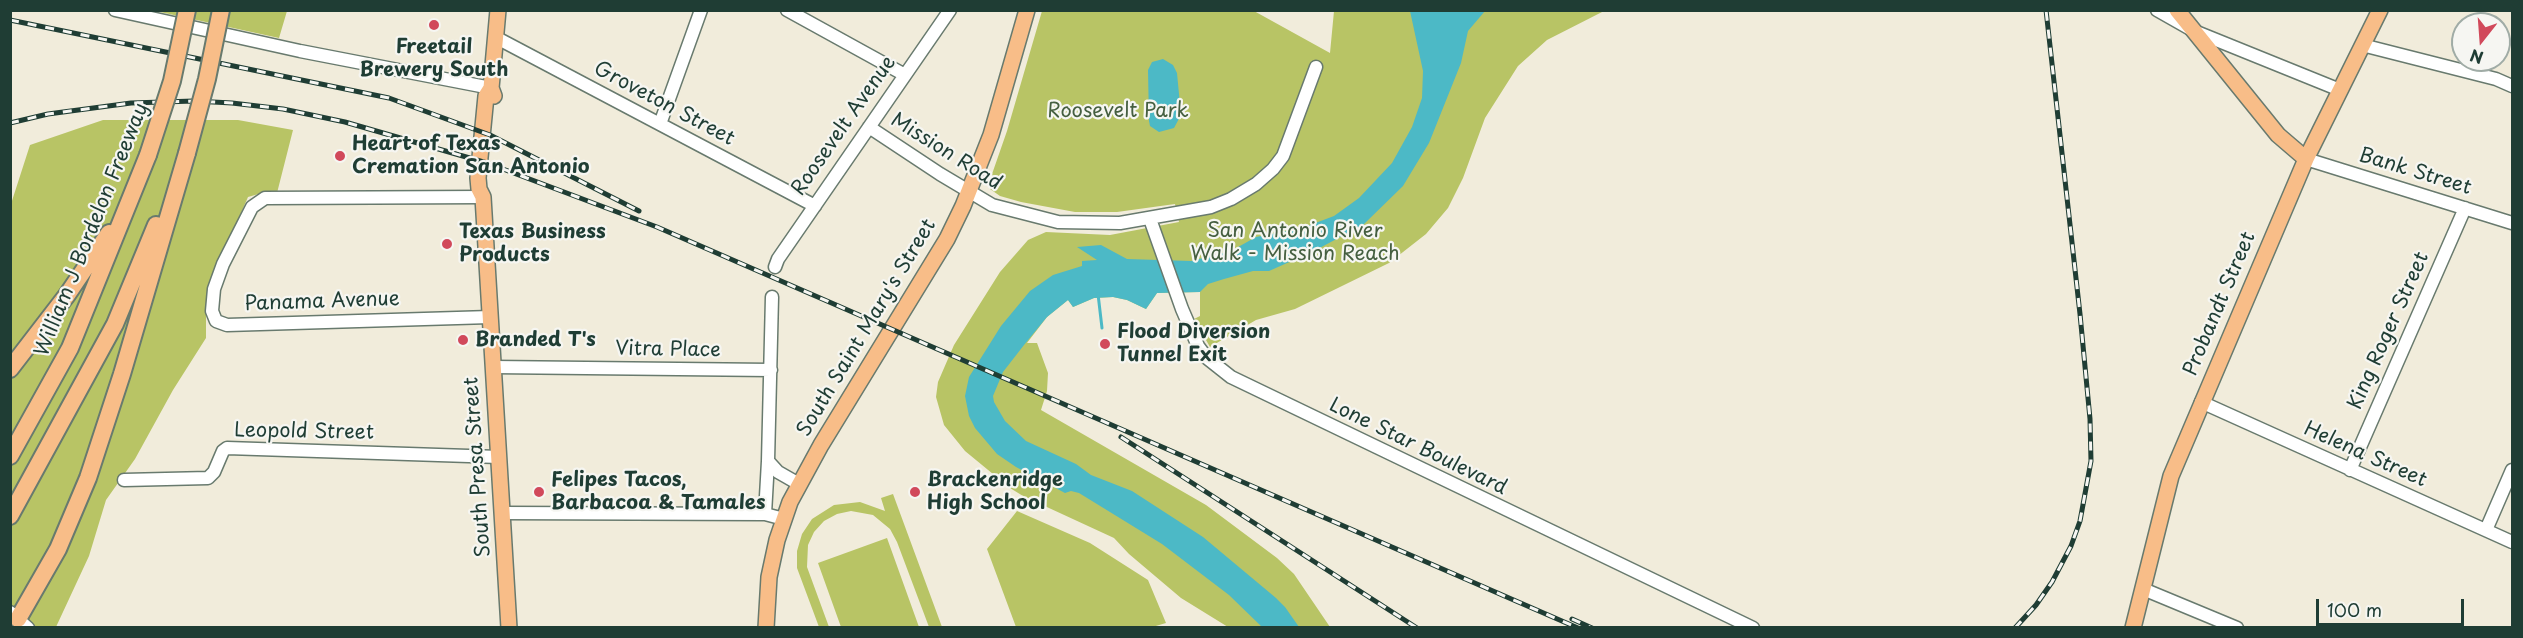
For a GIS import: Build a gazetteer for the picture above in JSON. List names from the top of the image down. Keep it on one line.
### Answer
{"streets":{"highway":["William J Bordelon Freeway"],"main road":["Probandt Street","South Saint Mary's Street","South Presa Street"],"street":["Groveton Street","Roosevelt Avenue","Mission Road","Bank Street","Panama Avenue","King Roger Street","Vitra Place","Leopold Street","Lone Star Boulevard","Helena Street"]},"crossings":[["Groveton Street","Roosevelt Avenue"],["Groveton Street","South Presa Street"],["Roosevelt Avenue","Mission Road"],["Mission Road","South Saint Mary's Street"],["Mission Road","Lone Star Boulevard"],["Bank Street","Probandt Street"],["Bank Street","King Roger Street"],["Panama Avenue","South Presa Street"],["Probandt Street","Helena Street"],["South Saint Mary's Street","Vitra Place"],["King Roger Street","Helena Street"],["Vitra Place","South Presa Street"],["Leopold Street","South Presa Street"]],"parks":["Roosevelt Park","San Antonio River Walk - Mission Reach"],"places":["Freetail Brewery South","Heart of Texas Cremation San Antonio","Texas Business Products","Branded T's","Flood Diversion Tunnel Exit","Felipes Tacos, Barbacoa & Tamales","Brackenridge High School"],"scale_bar":"100 m","north":"bottom"}
